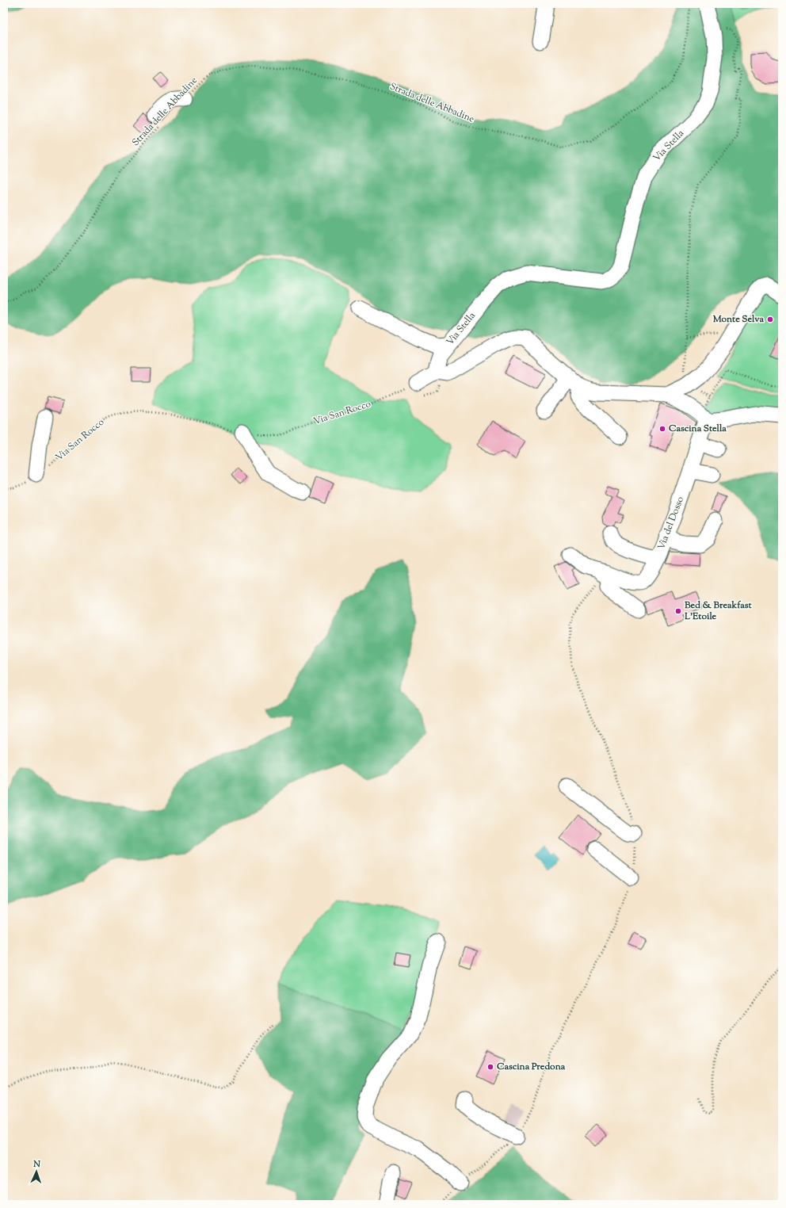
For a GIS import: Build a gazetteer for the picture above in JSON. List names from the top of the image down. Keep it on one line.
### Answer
{"streets":{"street":["Via Stella","Via del Dosso"],"path":["Strada delle Abbadine","Via San Rocco"]},"places":["Monte Selva","Cascina Stella","Bed & Breakfast L'Etoile","Cascina Predona"],"north":"top"}
